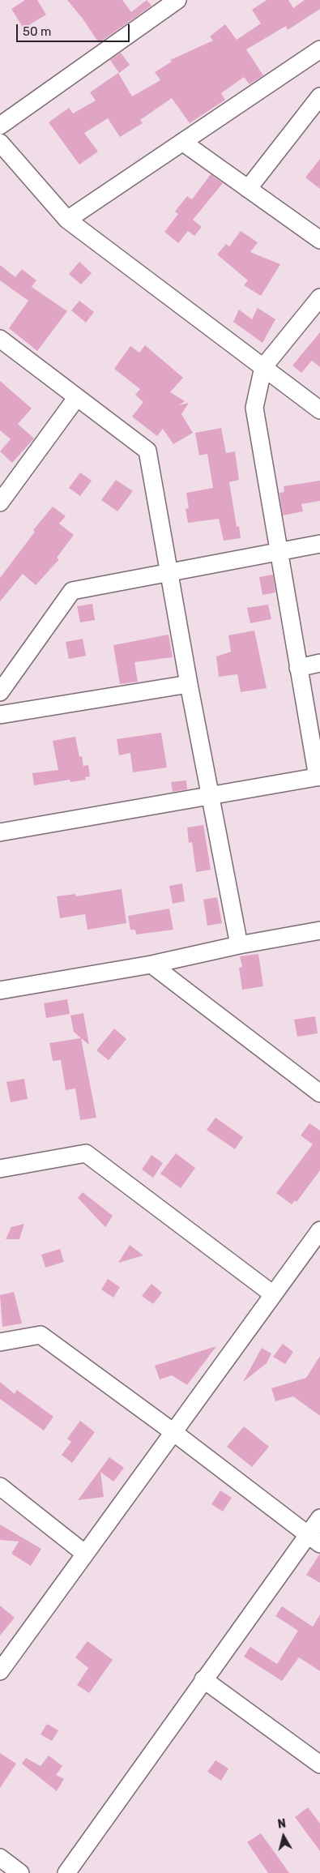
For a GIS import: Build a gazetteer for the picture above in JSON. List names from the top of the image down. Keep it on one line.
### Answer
{"scale_bar":"50 m","north":"top"}
